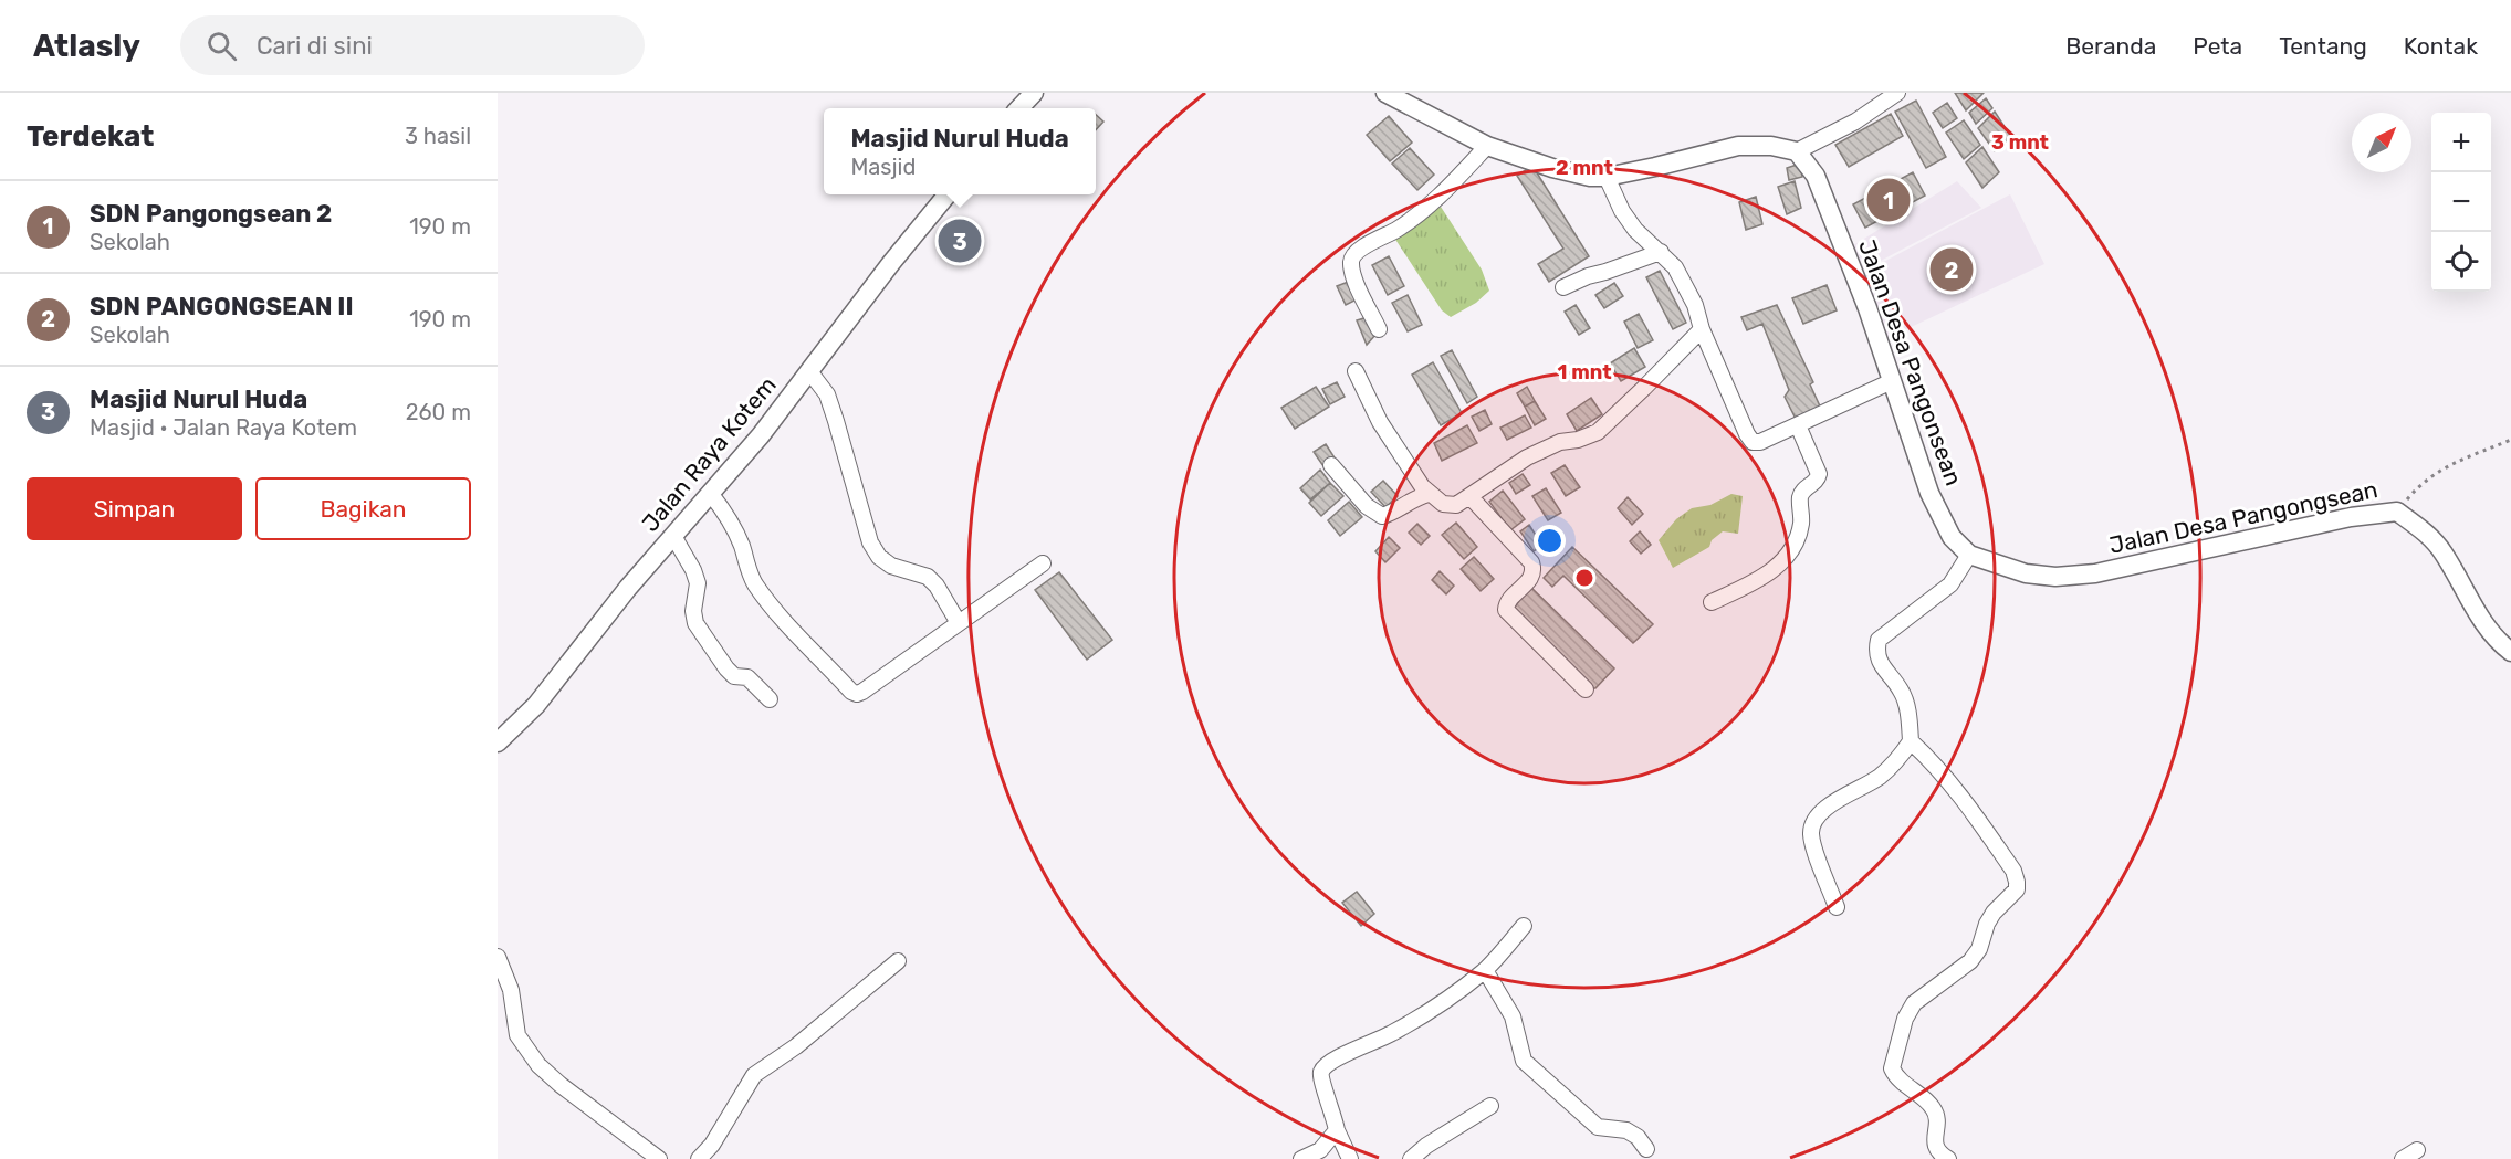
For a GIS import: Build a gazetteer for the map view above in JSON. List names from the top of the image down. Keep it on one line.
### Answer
{"streets":{"street":["Jalan Desa Pangonsean","Jalan Raya Kotem","Jalan Desa Pangongsean"]},"crossings":[["Jalan Desa Pangonsean","Jalan Desa Pangongsean"]],"north":"top right","page":{"header":"Atlasly","search":"Cari di sini","nav":["Beranda","Peta","Tentang","Kontak"],"heading":["Terdekat","3 hasil"],"popup":["Masjid Nurul Huda","Masjid"],"map_buttons":["+","−"],"pins":["1","3","2"],"list":[{"mark":"1","name":"SDN Pangongsean 2","note":"Sekolah","value":"190 m"},{"mark":"2","name":"SDN PANGONGSEAN II","note":"Sekolah","value":"190 m"},{"mark":"3","name":"Masjid Nurul Huda","note":"Masjid · Jalan Raya Kotem","value":"260 m"}],"buttons":["Simpan","Bagikan"]},"rings":["3 mnt","2 mnt","1 mnt"]}
